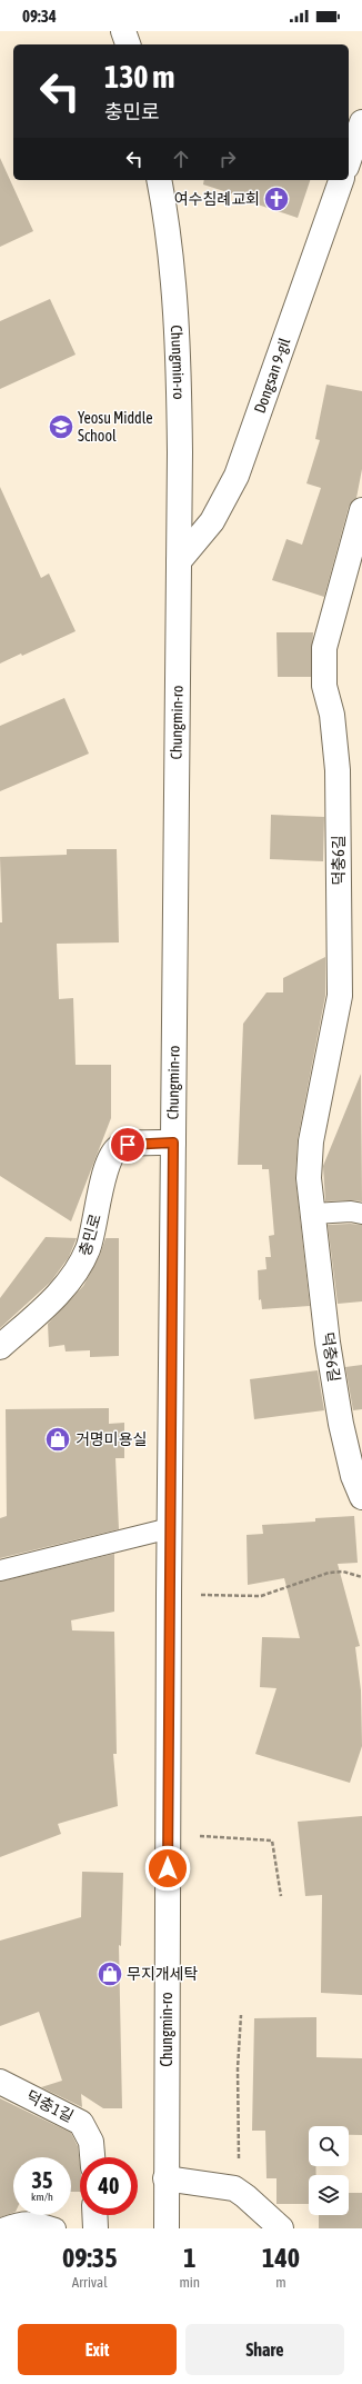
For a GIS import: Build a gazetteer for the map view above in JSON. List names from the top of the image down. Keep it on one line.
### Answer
{"streets":{"street":["Chungmin-ro","Dongsan 9-gil","덕충6길","충민로","덕충1길"]},"crossings":[["Chungmin-ro","Dongsan 9-gil"],["Chungmin-ro","충민로"]],"places":{"church":["여수침례교회"],"school or university":["Yeosu Middle School"],"shop":["거명미용실","무지개세탁"]},"page":{"status":"09:34","turn":["130 m","충민로"],"speed":"35 km/h","limit":"40","eta":["09:35","Arrival","1","min","140","m"],"buttons":["Exit","Share"]}}
